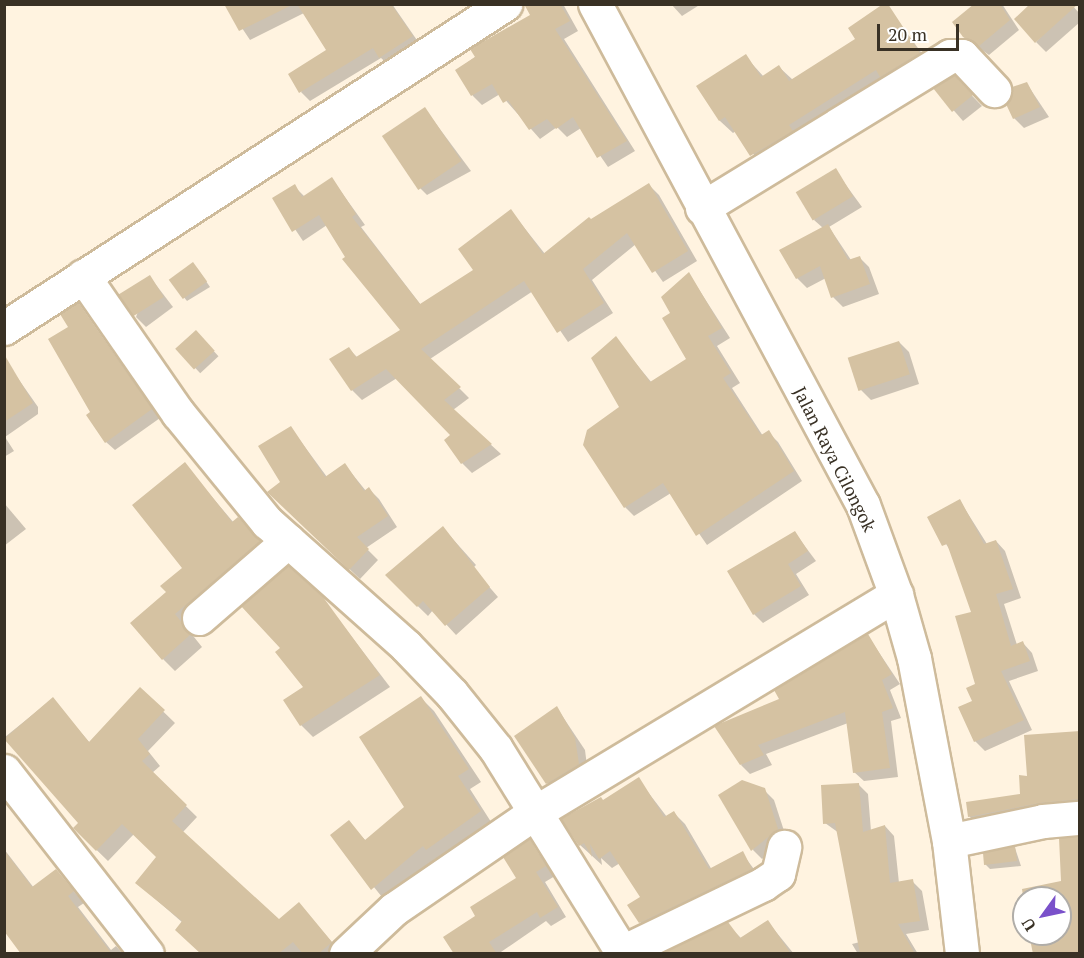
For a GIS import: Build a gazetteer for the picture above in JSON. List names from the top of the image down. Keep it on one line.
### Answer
{"streets":{"main road":["Jalan Raya Cilongok"]},"scale_bar":"20 m","north":"bottom left"}
